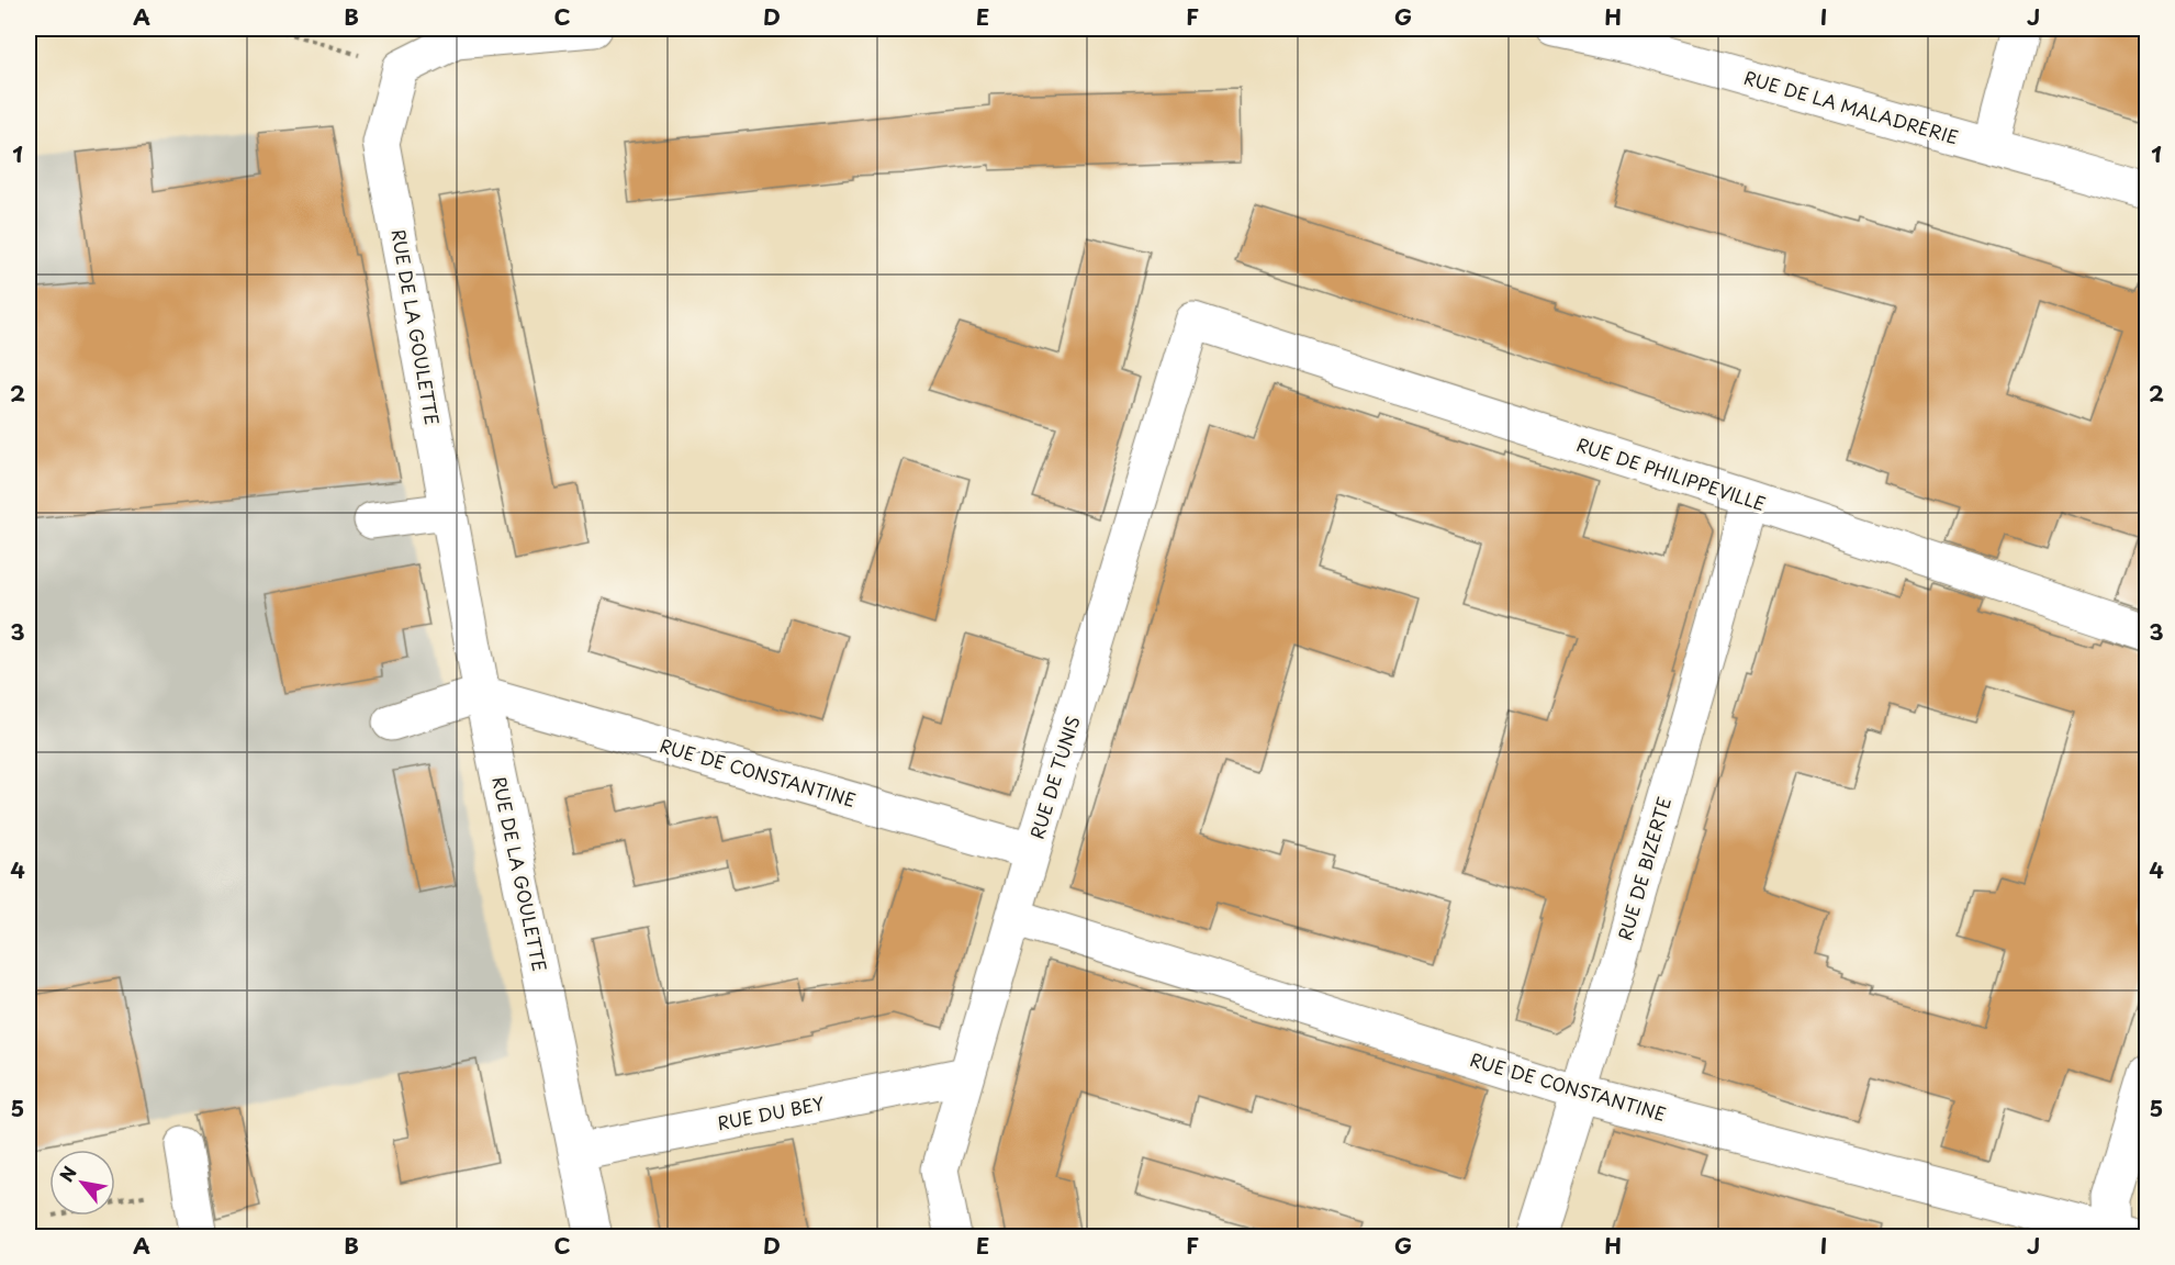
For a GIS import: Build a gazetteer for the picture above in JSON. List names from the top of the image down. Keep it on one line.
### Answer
{"streets":{"street":["RUE DE LA MALADRERIE","RUE DE LA GOULETTE","RUE DE PHILIPPEVILLE","RUE DE CONSTANTINE","RUE DE TUNIS","RUE DE BIZERTE","RUE DU BEY"]},"crossings":[["RUE DE LA GOULETTE","RUE DE CONSTANTINE"],["RUE DE LA GOULETTE","RUE DU BEY"],["RUE DE PHILIPPEVILLE","RUE DE TUNIS"],["RUE DE PHILIPPEVILLE","RUE DE BIZERTE"],["RUE DE CONSTANTINE","RUE DE TUNIS"],["RUE DE CONSTANTINE","RUE DE BIZERTE"],["RUE DE TUNIS","RUE DU BEY"]],"north":"top left","grid":{"columns":["A","B","C","D","E","F","G","H","I","J"],"rows":["1","2","3","4","5"]}}
